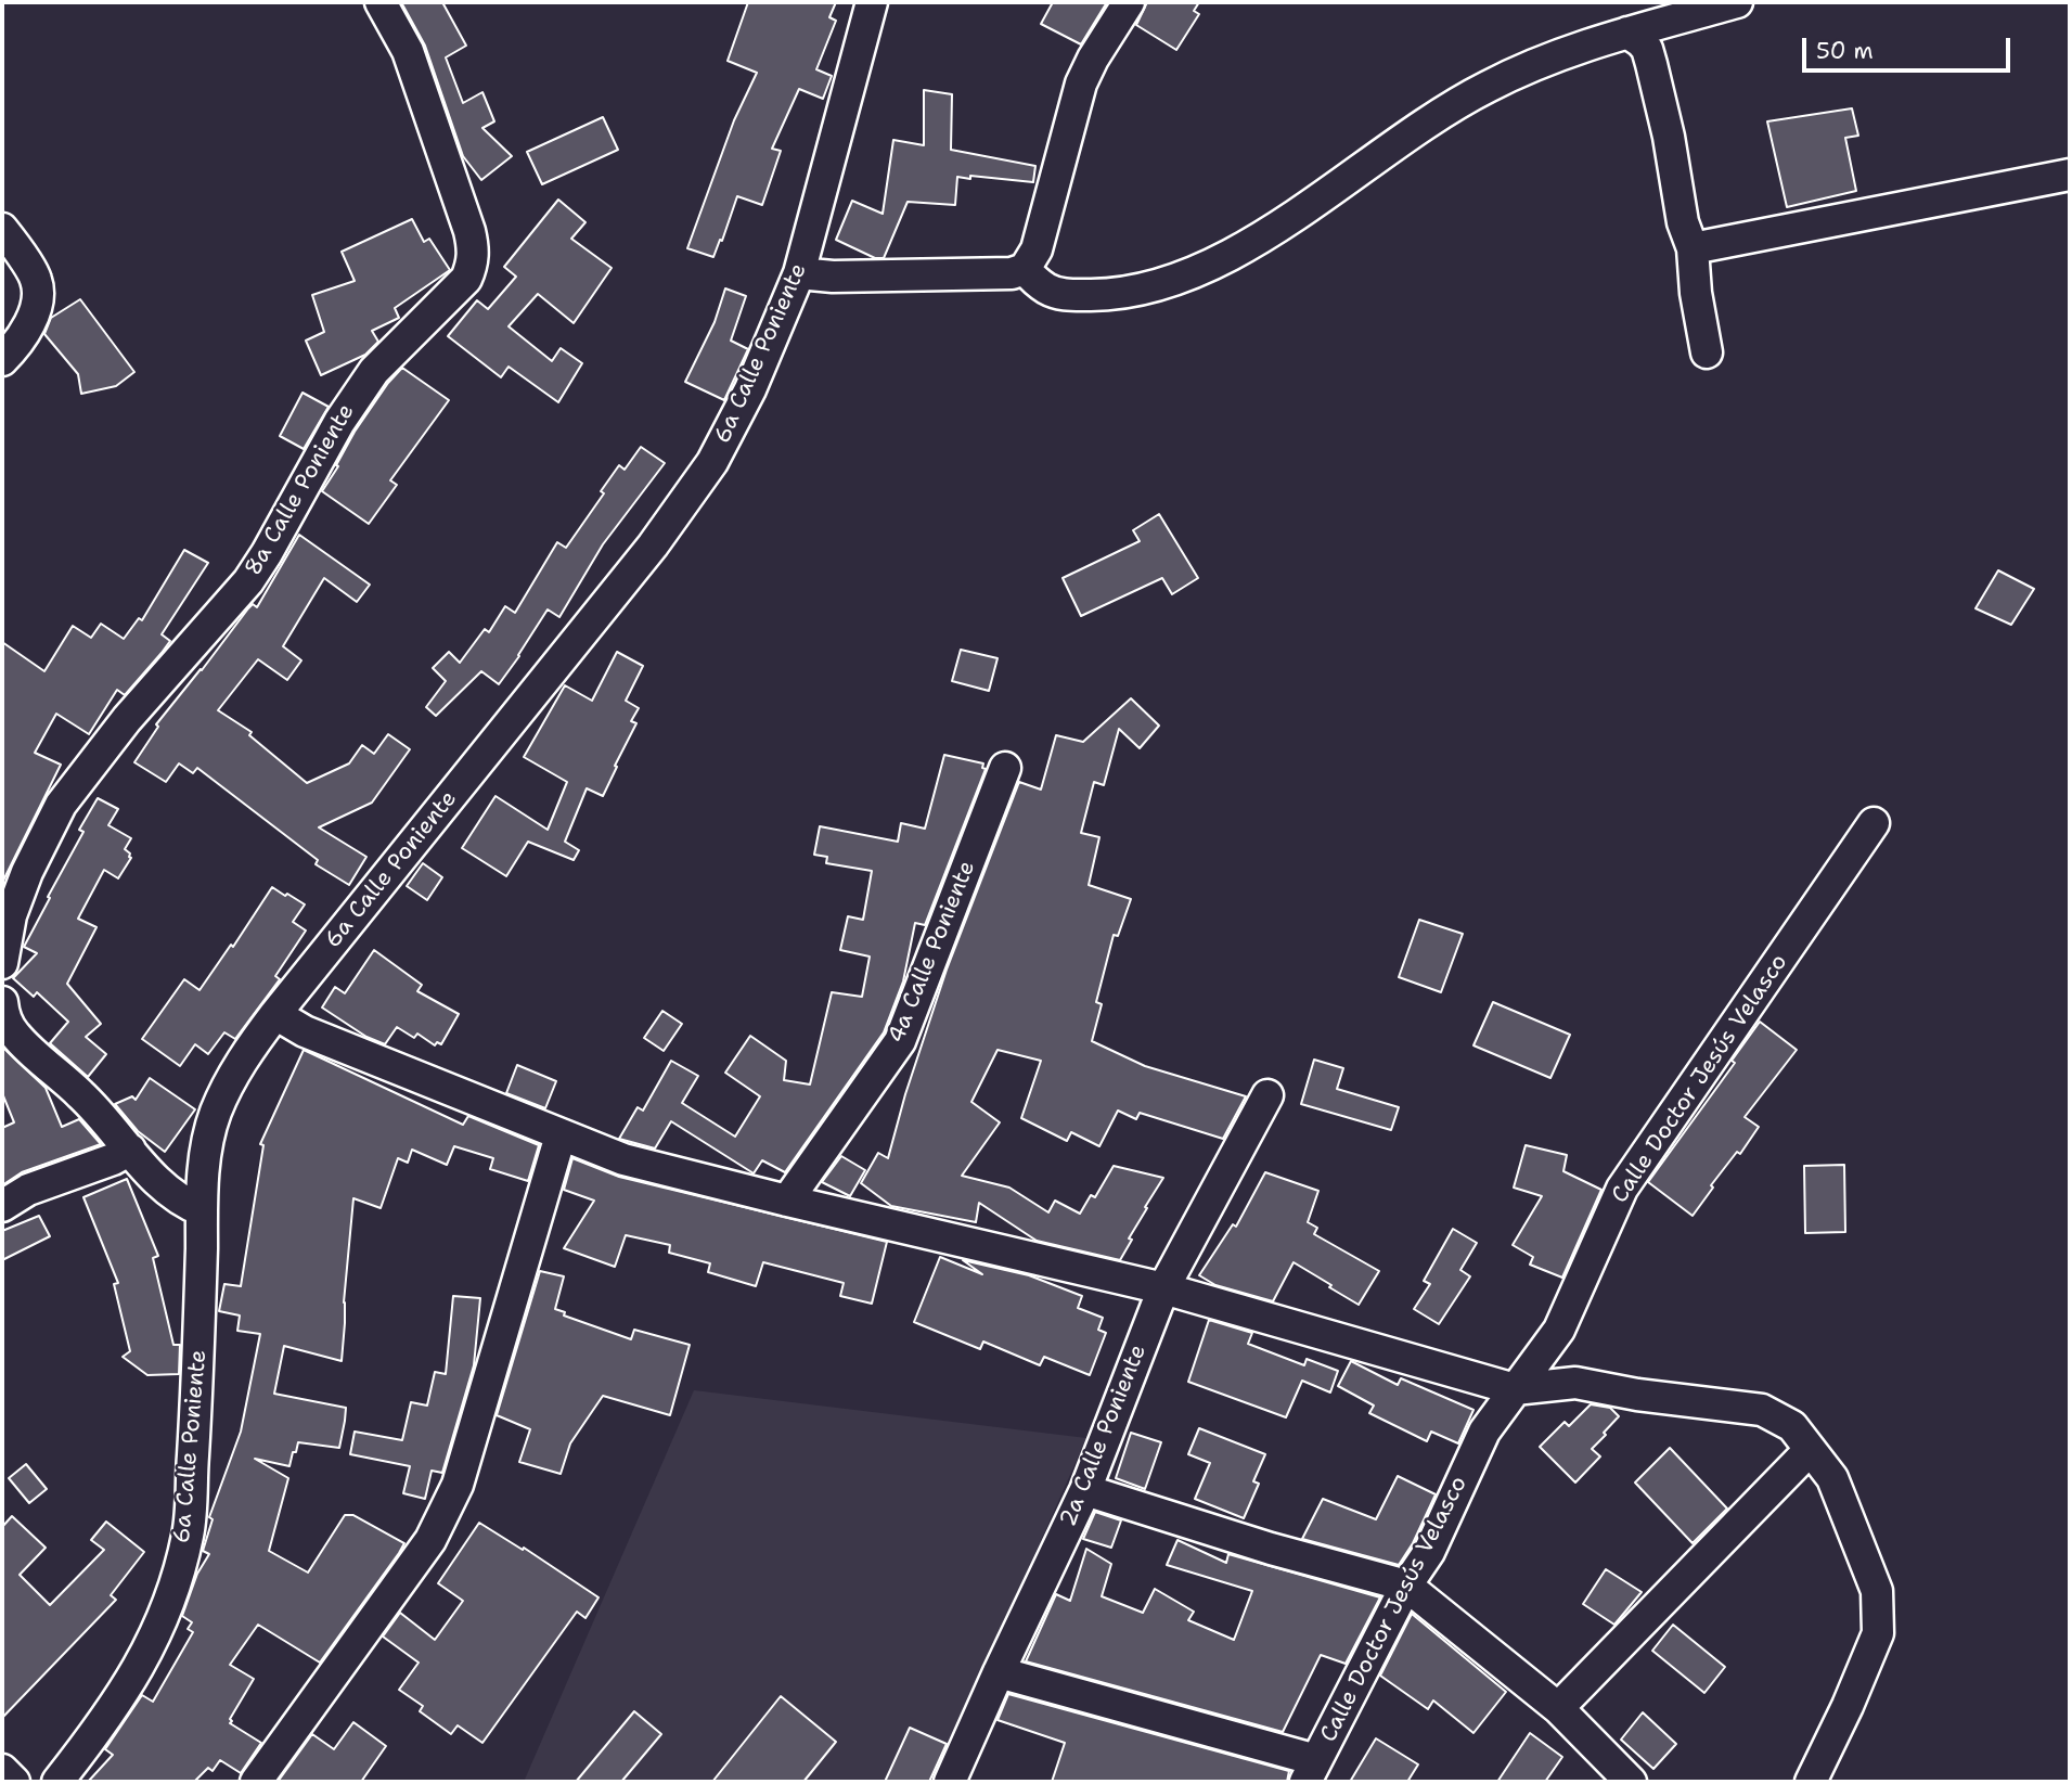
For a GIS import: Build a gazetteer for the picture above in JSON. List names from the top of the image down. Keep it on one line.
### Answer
{"streets":{"street":["6a Calle Poniente","8a Calle Poniente","4a Calle Poniente","Calle Doctor Jesús Velasco","2a Calle Poniente"]},"scale_bar":"50 m"}
